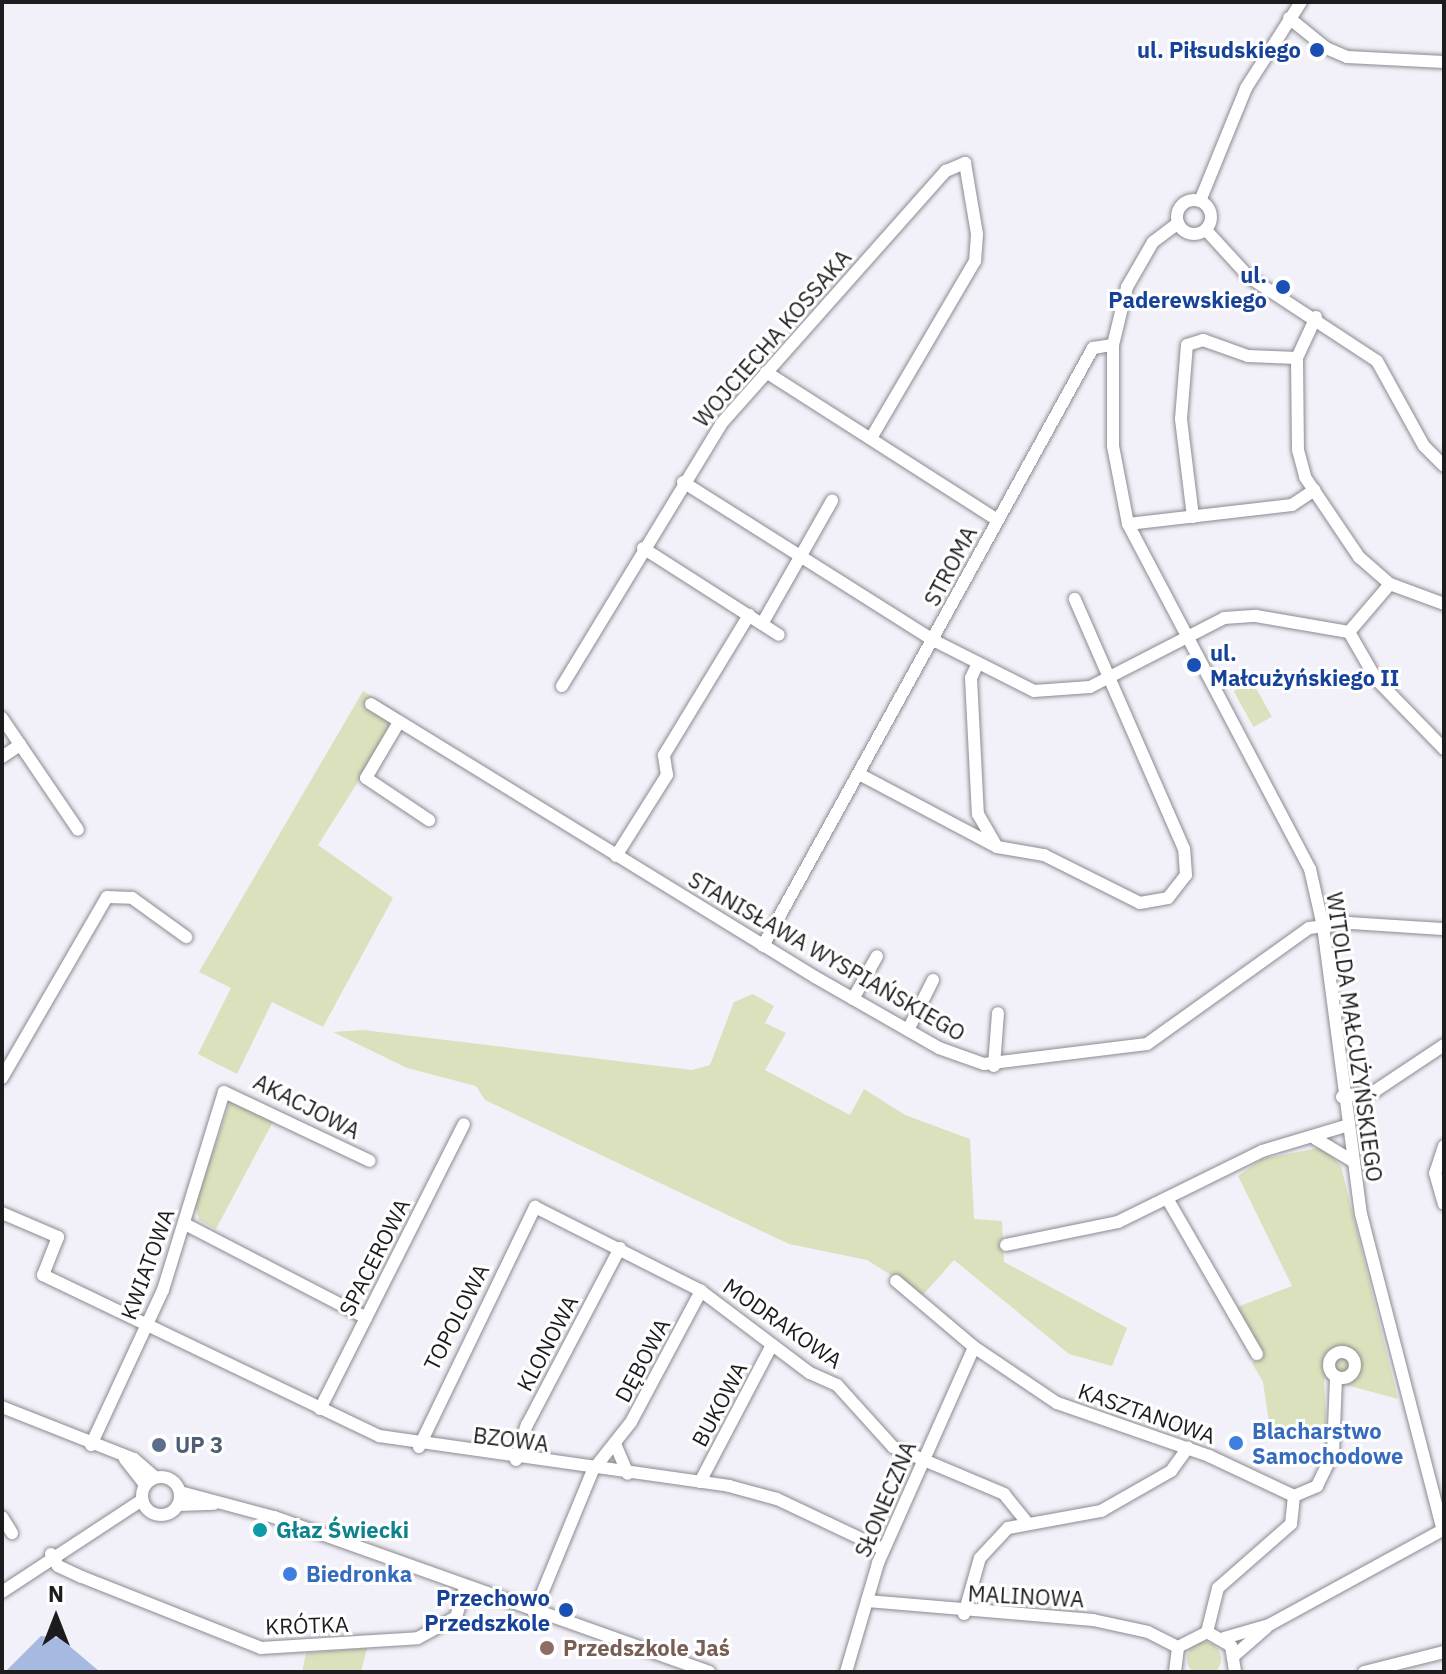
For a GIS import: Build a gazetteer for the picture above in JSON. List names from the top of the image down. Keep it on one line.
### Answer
{"streets":{"street":["WOJCIECHA KOSSAKA","STROMA","STANISŁAWA WYSPIAŃSKIEGO","WITOLDA MAŁCUŻYŃSKIEGO","AKACJOWA","SPACEROWA","KWIATOWA","TOPOLOWA","MODRAKOWA","KLONOWA","DĘBOWA","BUKOWA","KASZTANOWA","BZOWA","SŁONECZNA","MALINOWA","KRÓTKA"]},"crossings":[["STROMA","STANISŁAWA WYSPIAŃSKIEGO"],["STROMA","WITOLDA MAŁCUŻYŃSKIEGO"],["STANISŁAWA WYSPIAŃSKIEGO","WITOLDA MAŁCUŻYŃSKIEGO"],["AKACJOWA","KWIATOWA"],["SPACEROWA","BZOWA"],["KWIATOWA","BZOWA"],["TOPOLOWA","MODRAKOWA"],["TOPOLOWA","BZOWA"],["MODRAKOWA","KLONOWA"],["MODRAKOWA","DĘBOWA"],["MODRAKOWA","BUKOWA"],["MODRAKOWA","SŁONECZNA"],["KLONOWA","BZOWA"],["DĘBOWA","BZOWA"],["BUKOWA","BZOWA"],["KASZTANOWA","SŁONECZNA"],["BZOWA","SŁONECZNA"],["SŁONECZNA","MALINOWA"]],"places":["ul. Piłsudskiego","ul. Paderewskiego","ul. Małcużyńskiego II","Blacharstwo Samochodowe","UP 3","Głaz Świecki","Biedronka","Przechowo Przedszkole","Przedszkole Jaś"],"north":"top"}
